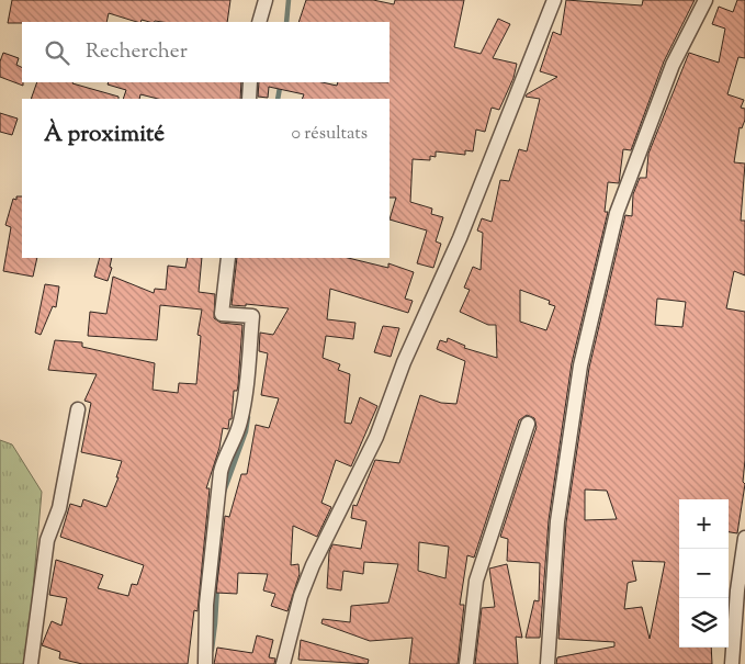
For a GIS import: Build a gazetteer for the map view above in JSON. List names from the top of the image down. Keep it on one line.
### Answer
{"page":{"search":"Rechercher","heading":["À proximité","0 résultats"],"map_buttons":["+","−"]}}
